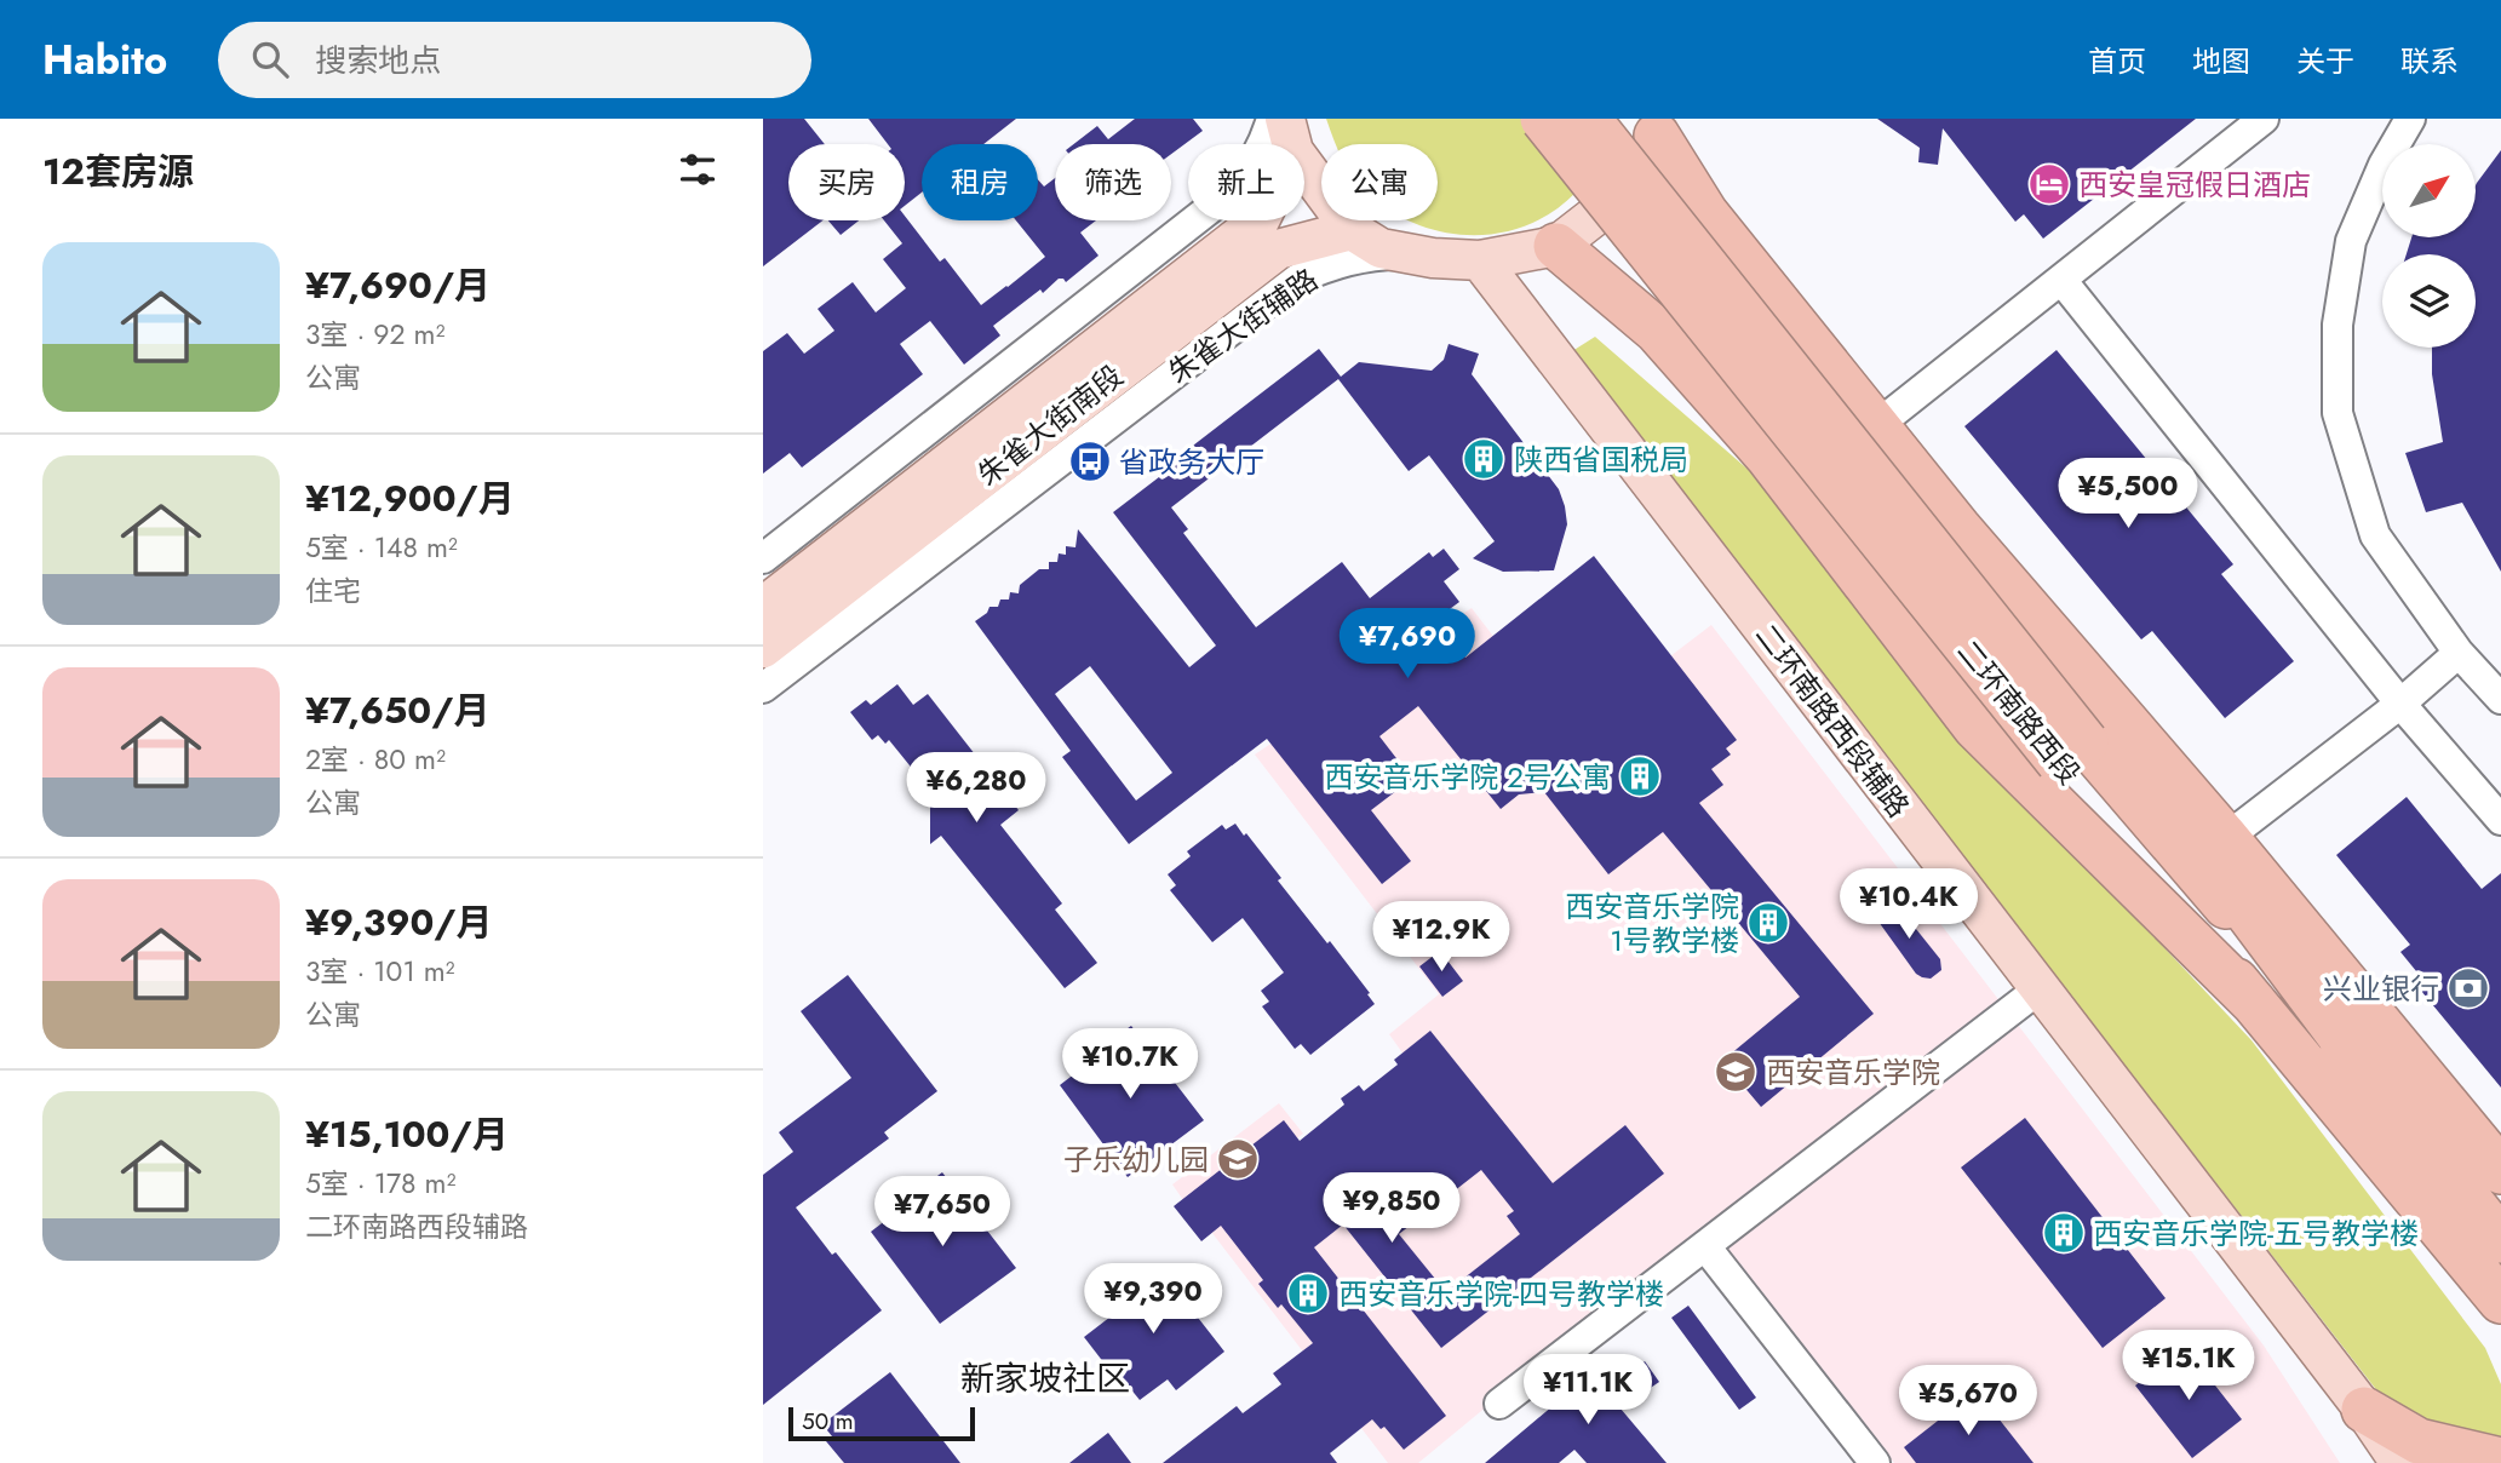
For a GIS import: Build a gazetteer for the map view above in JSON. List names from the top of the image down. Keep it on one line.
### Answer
{"streets":{"highway":["二环南路西段"],"main road":["朱雀大街南段","二环南路西段辅路"],"street":["朱雀大街辅路"]},"districts":["新家坡社区"],"places":{"hotel":["西安皇冠假日酒店"],"building":["陕西省国税局","西安音乐学院 2号公寓","西安音乐学院 1号教学楼","西安音乐学院-五号教学楼","西安音乐学院-四号教学楼"],"bus stop":["省政务大厅"],"bank":["兴业银行"],"school or university":["西安音乐学院","子乐幼儿园"]},"scale_bar":"50 m","north":"top right","page":{"header":"Habito","search":"搜索地点","nav":["首页","地图","关于","联系"],"heading":"12套房源","chip":["买房","租房","筛选","新上","公寓"],"list":[{"name":"¥7,690/月","note":"3室 · 92 m² · 公寓"},{"name":"¥12,900/月","note":"5室 · 148 m² · 住宅"},{"name":"¥7,650/月","note":"2室 · 80 m² · 公寓"},{"name":"¥9,390/月","note":"3室 · 101 m² · 公寓"},{"name":"¥15,100/月","note":"5室 · 178 m² · 二环南路西段辅路"}],"price":["¥5,500","¥7,690","¥6,280","¥10.4K","¥12.9K","¥10.7K","¥9,850","¥7,650","¥9,390","¥15.1K","¥11.1K","¥5,670"],"scale":"50 m"}}
